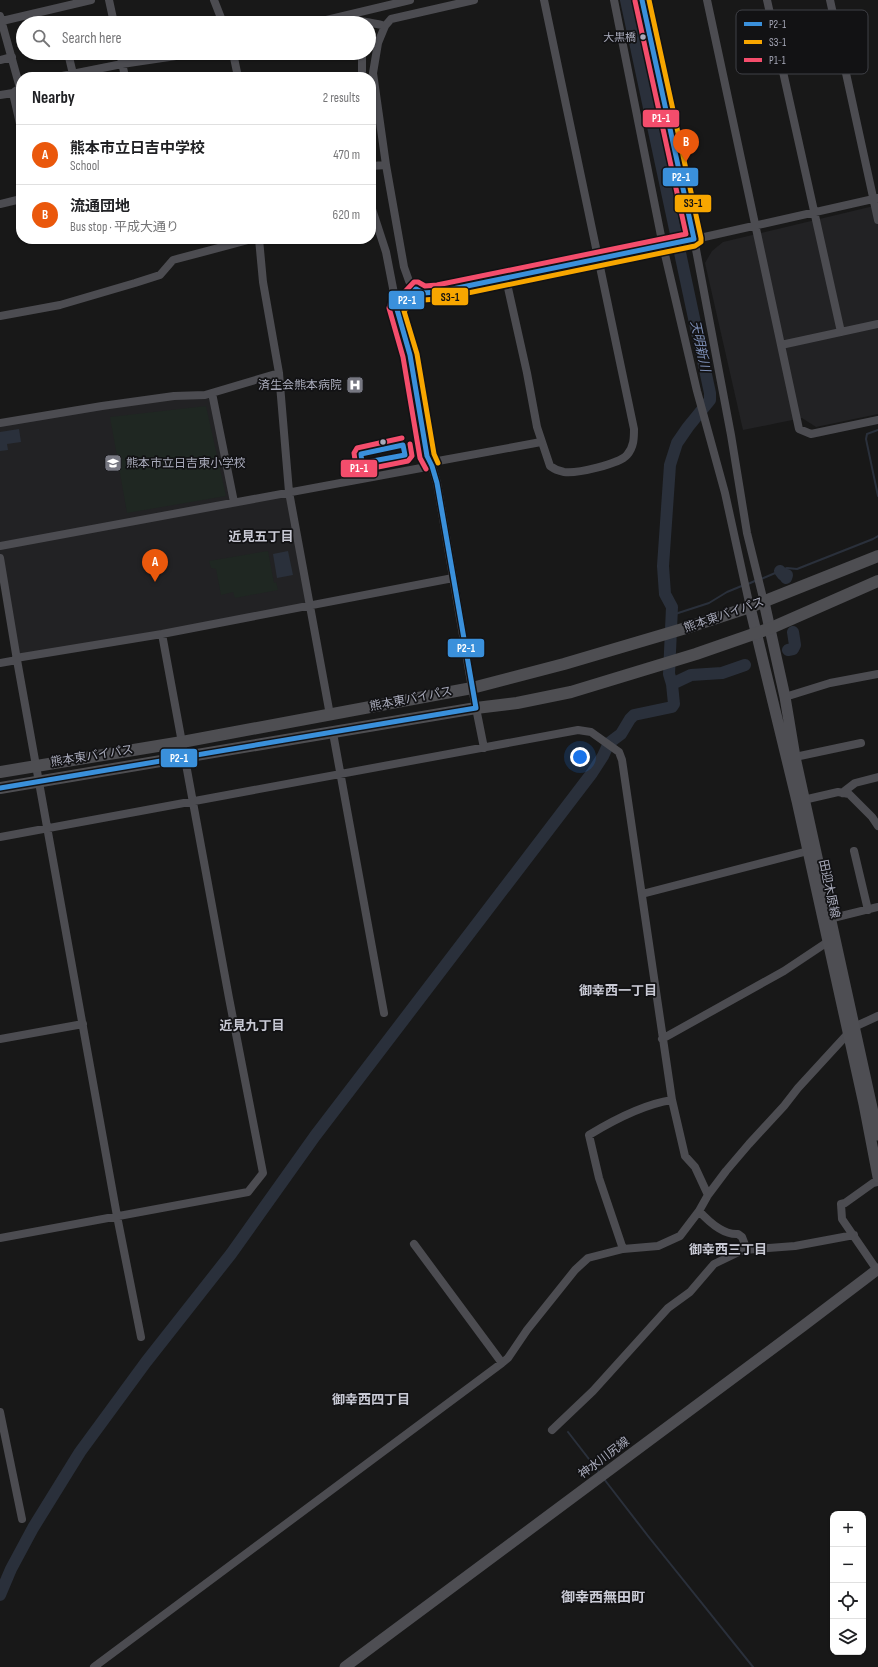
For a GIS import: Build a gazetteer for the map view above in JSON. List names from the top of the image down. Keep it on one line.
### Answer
{"streets":{"highway":["熊本東バイパス"],"main road":["田迎木原線","神水川尻線"]},"crossings":[["熊本東バイパス","田迎木原線"]],"districts":["近見五丁目","御幸西一丁目","近見九丁目","御幸西三丁目","御幸西四丁目","御幸西無田町"],"water":["天明新川"],"places":{"other":["大黒橋"],"hospital":["済生会熊本病院"],"school or university":["熊本市立日吉東小学校"]},"lines":["transit line P2-1","transit line S3-1","transit line P1-1"],"legend":["P2-1","S3-1","P1-1"],"page":{"search":"Search here","heading":["Nearby","2 results"],"list":[{"mark":"A","name":"熊本市立日吉中学校","note":"School","value":"470 m"},{"mark":"B","name":"流通団地","note":"Bus stop · 平成大通り","value":"620 m"}],"pins":["B","A"],"map_buttons":["+","−"]}}
